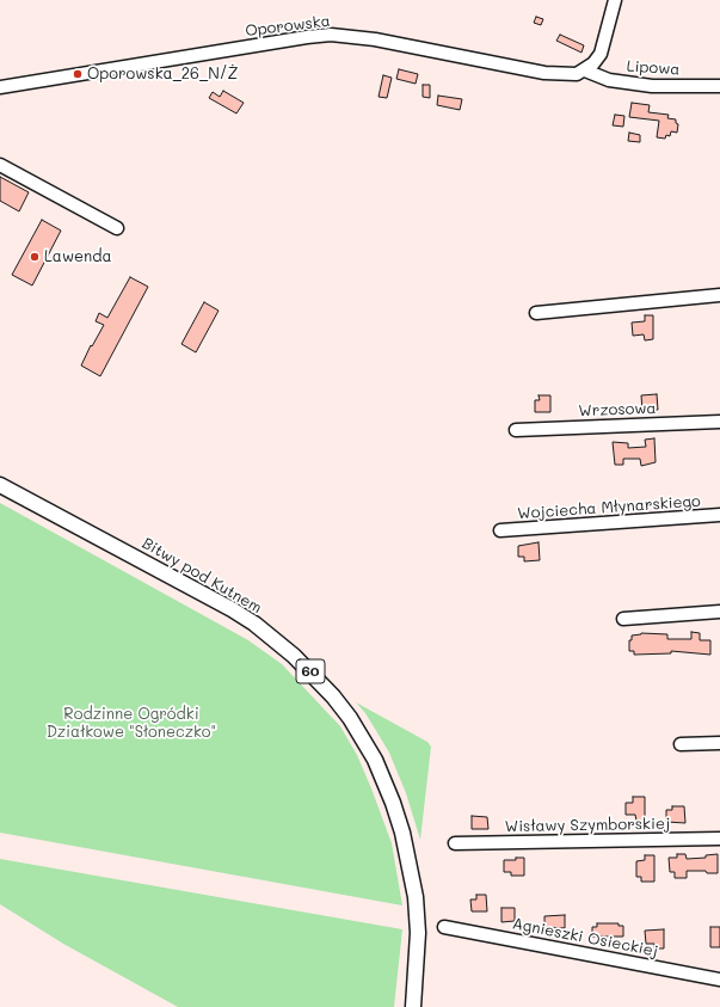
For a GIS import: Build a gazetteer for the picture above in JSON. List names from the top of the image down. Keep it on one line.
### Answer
{"streets":{"main road":["Bitwy pod Kutnem","60"],"street":["Oporowska","Lipowa","Wrzosowa","Wojciecha Młynarskiego","Wisławy Szymborskiej","Agnieszki Osieckiej"]},"crossings":[["Oporowska","Lipowa"]],"parks":["Rodzinne Ogródki Działkowe \"Słoneczko\""],"places":["Oporowska_26_N/Ż","Lawenda"]}
